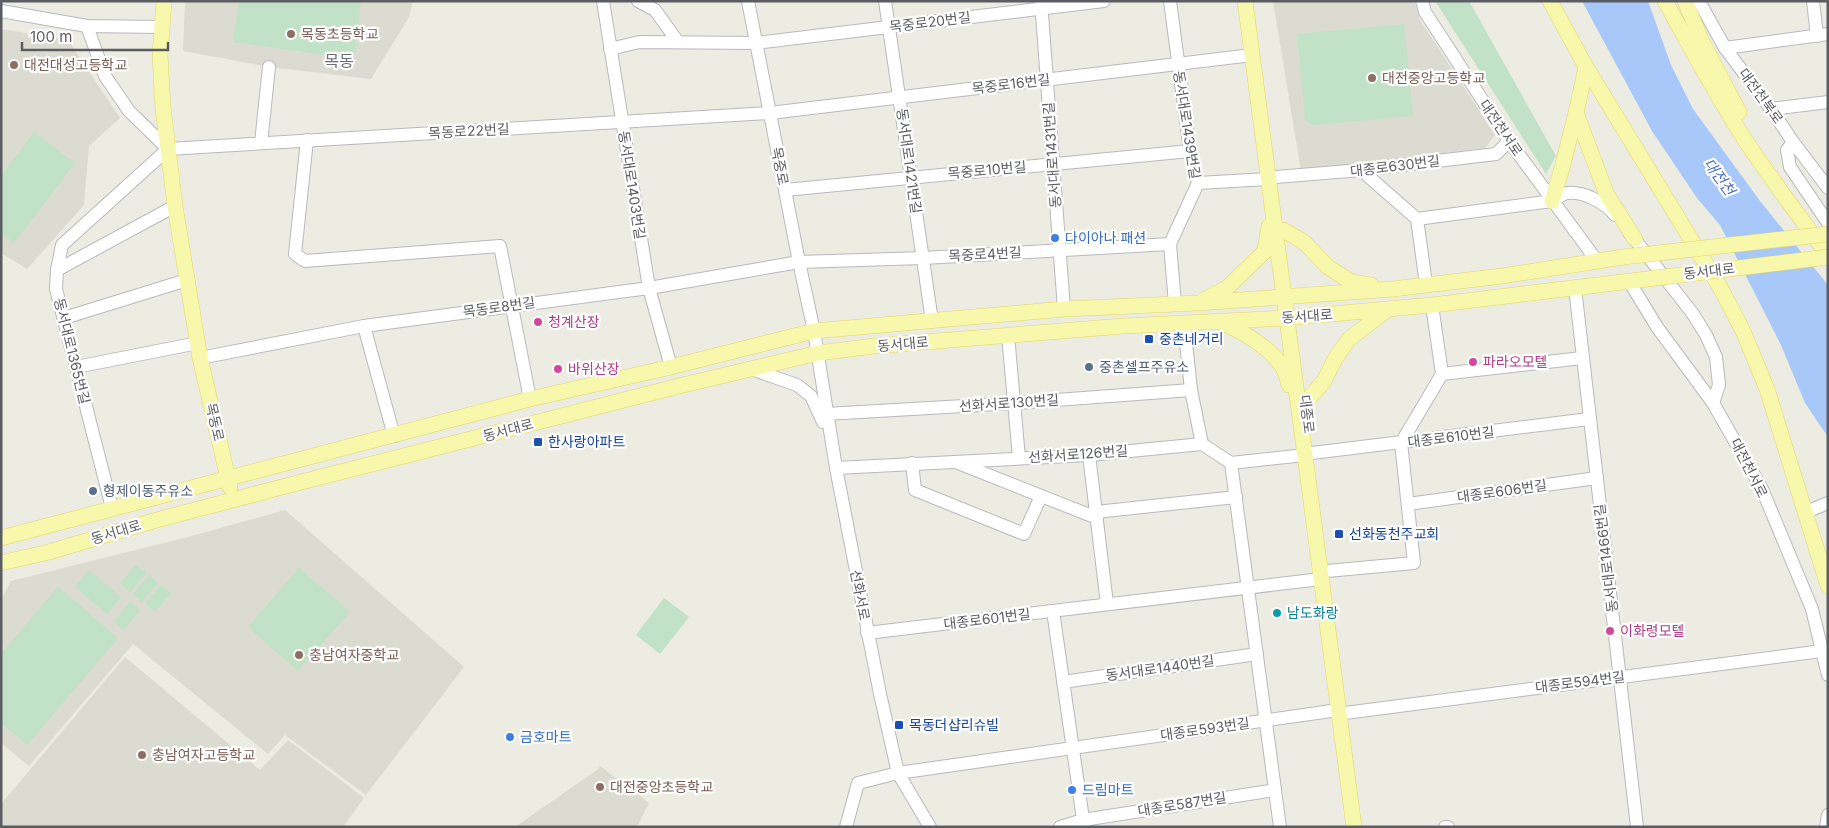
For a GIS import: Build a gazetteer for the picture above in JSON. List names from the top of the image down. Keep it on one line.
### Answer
{"streets":{"main road":["동서대로","대종로","목동로"],"street":["목중로20번길","목중로16번길","대전천북로","동서대로1439번길","대전천서로","목동로22번길","동서대로1431번길","동서대로1421번길","목중로","대종로630번길","목중로10번길","동서대로1403번길","목중로4번길","목동로8번길","동서대로1365번길","선화서로130번길","대종로610번길","선화서로126번길","대종로606번길","동서대로1466번길","선화서로","대종로601번길","동서대로1440번길","대종로594번길","대종로593번길","대종로587번길"]},"crossings":[["목중로20번길","동서대로1431번길"],["목중로20번길","동서대로1421번길"],["목중로20번길","목중로"],["목중로20번길","동서대로1403번길"],["목중로16번길","동서대로1439번길"],["목중로16번길","목동로22번길"],["목중로16번길","동서대로1431번길"],["목중로16번길","동서대로1421번길"],["목중로16번길","목중로"],["목중로16번길","대종로"],["동서대로1439번길","목중로10번길"],["동서대로1439번길","목중로4번길"],["동서대로1439번길","동서대로"],["대전천서로","대종로630번길"],["대전천서로","동서대로"],["대전천서로","대종로594번길"],["목동로22번길","목중로"],["목동로22번길","동서대로1403번길"],["목동로22번길","동서대로"],["목동로22번길","동서대로1365번길"],["목동로22번길","목동로"],["동서대로1431번길","목중로10번길"],["동서대로1431번길","목중로4번길"],["동서대로1431번길","동서대로"],["동서대로1421번길","목중로10번길"],["동서대로1421번길","목중로4번길"],["동서대로1421번길","동서대로"],["목중로","목중로10번길"],["목중로","목중로4번길"],["목중로","동서대로"],["목중로","목동로8번길"],["목중로","선화서로"],["대종로630번길","대종로"],["동서대로1403번길","동서대로"],["동서대로1403번길","목동로8번길"],["목중로4번길","목동로8번길"],["동서대로","목동로8번길"],["동서대로","동서대로1365번길"],["동서대로","대종로"],["동서대로","목동로"],["동서대로","동서대로1466번길"],["동서대로","선화서로"],["목동로8번길","목동로"],["동서대로1365번길","목동로"],["선화서로130번길","선화서로"],["대종로","대종로610번길"],["대종로","대종로601번길"],["대종로","대종로594번길"],["대종로","대종로593번길"],["대종로610번길","동서대로1466번길"],["선화서로126번길","선화서로"],["대종로606번길","동서대로1466번길"],["대종로606번길","대종로601번길"],["동서대로1466번길","대종로594번길"],["선화서로","대종로601번길"],["선화서로","대종로593번길"],["대종로594번길","대종로593번길"]],"districts":["목동"],"water":["대전천"],"places":{"other":["목동초등학교","대전대성고등학교","대전중앙고등학교","다이아나 패션","청계산장","파라오모텔","중촌셀프주유소","바위산장","형제이동주유소","남도화랑","이화령모텔","충남여자중학교","금호마트","충남여자고등학교","대전중앙초등학교","드림마트"],"transit":["중촌네거리","한사랑아파트","선화동천주교회","목동더샵리슈빌"]},"scale_bar":"100 m"}
